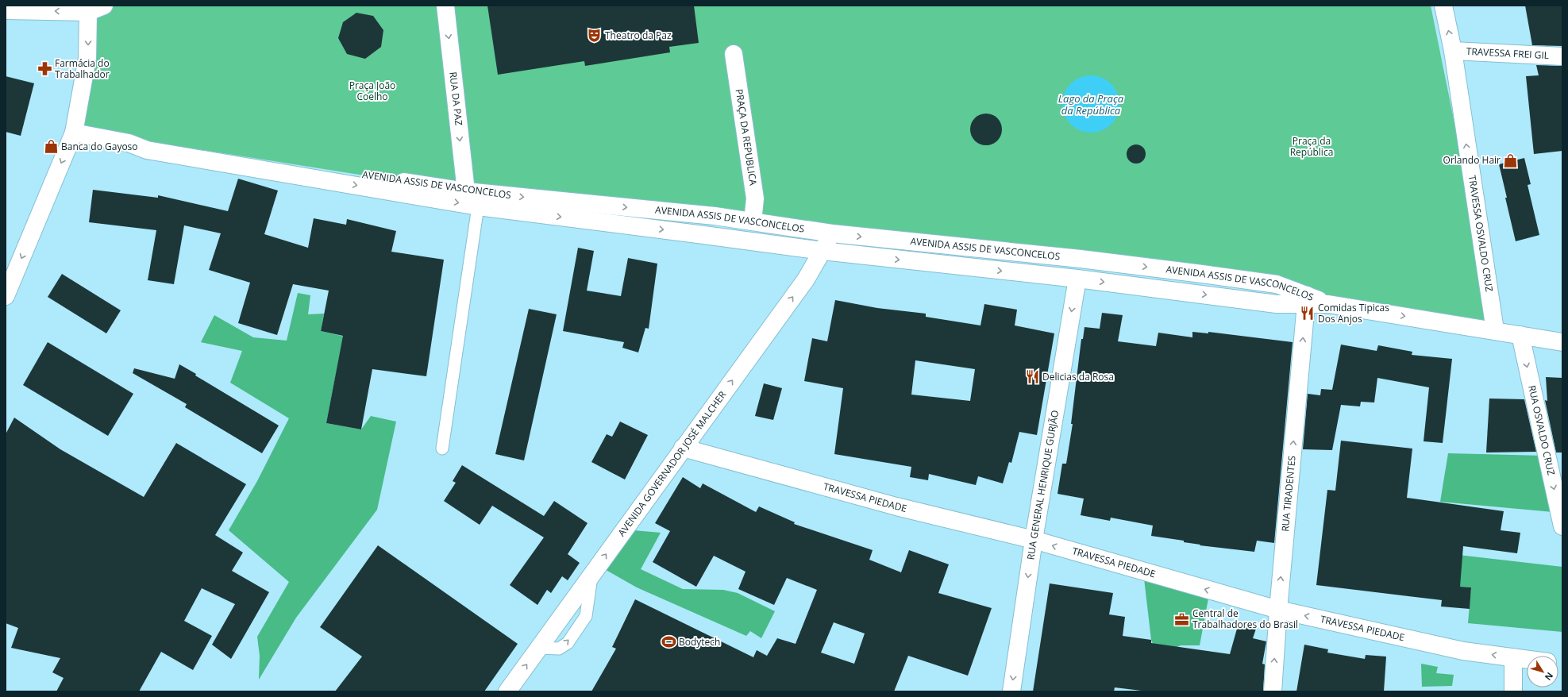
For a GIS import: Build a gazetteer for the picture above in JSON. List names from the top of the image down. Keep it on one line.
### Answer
{"streets":{"main road":["TRAVESSA FREI GIL","RUA DA PAZ","PRAÇA DA REPUBLICA","AVENIDA ASSIS DE VASCONCELOS","TRAVESSA OSVALDO CRUZ","RUA OSVALDO CRUZ","AVENIDA GOVERNADOR JOSÉ MALCHER","RUA GENERAL HENRIQUE GURJÃO","RUA TIRADENTES","TRAVESSA PIEDADE"]},"crossings":[["TRAVESSA FREI GIL","TRAVESSA OSVALDO CRUZ"],["RUA DA PAZ","AVENIDA ASSIS DE VASCONCELOS"],["PRAÇA DA REPUBLICA","AVENIDA ASSIS DE VASCONCELOS"],["AVENIDA ASSIS DE VASCONCELOS","TRAVESSA OSVALDO CRUZ"],["AVENIDA ASSIS DE VASCONCELOS","RUA OSVALDO CRUZ"],["AVENIDA ASSIS DE VASCONCELOS","AVENIDA GOVERNADOR JOSÉ MALCHER"],["AVENIDA ASSIS DE VASCONCELOS","RUA GENERAL HENRIQUE GURJÃO"],["AVENIDA ASSIS DE VASCONCELOS","RUA TIRADENTES"],["AVENIDA GOVERNADOR JOSÉ MALCHER","TRAVESSA PIEDADE"],["RUA GENERAL HENRIQUE GURJÃO","TRAVESSA PIEDADE"],["RUA TIRADENTES","TRAVESSA PIEDADE"]],"one_way":["RUA DA PAZ","AVENIDA ASSIS DE VASCONCELOS","TRAVESSA OSVALDO CRUZ","RUA OSVALDO CRUZ","AVENIDA GOVERNADOR JOSÉ MALCHER","RUA GENERAL HENRIQUE GURJÃO","RUA TIRADENTES","TRAVESSA PIEDADE"],"water":["Lago da Praça da República"],"parks":["Praça João Coelho","Praça da República"],"places":{"theatre":["Theatro da Paz"],"pharmacy":["Farmácia do Trabalhador"],"shop":["Banca do Gayoso","Orlando Hair"],"restaurant":["Comidas Tipicas Dos Anjos","Delicias da Rosa"],"office":["Central de Trabalhadores do Brasil"],"sports":["Bodytech"]},"north":"bottom right"}
